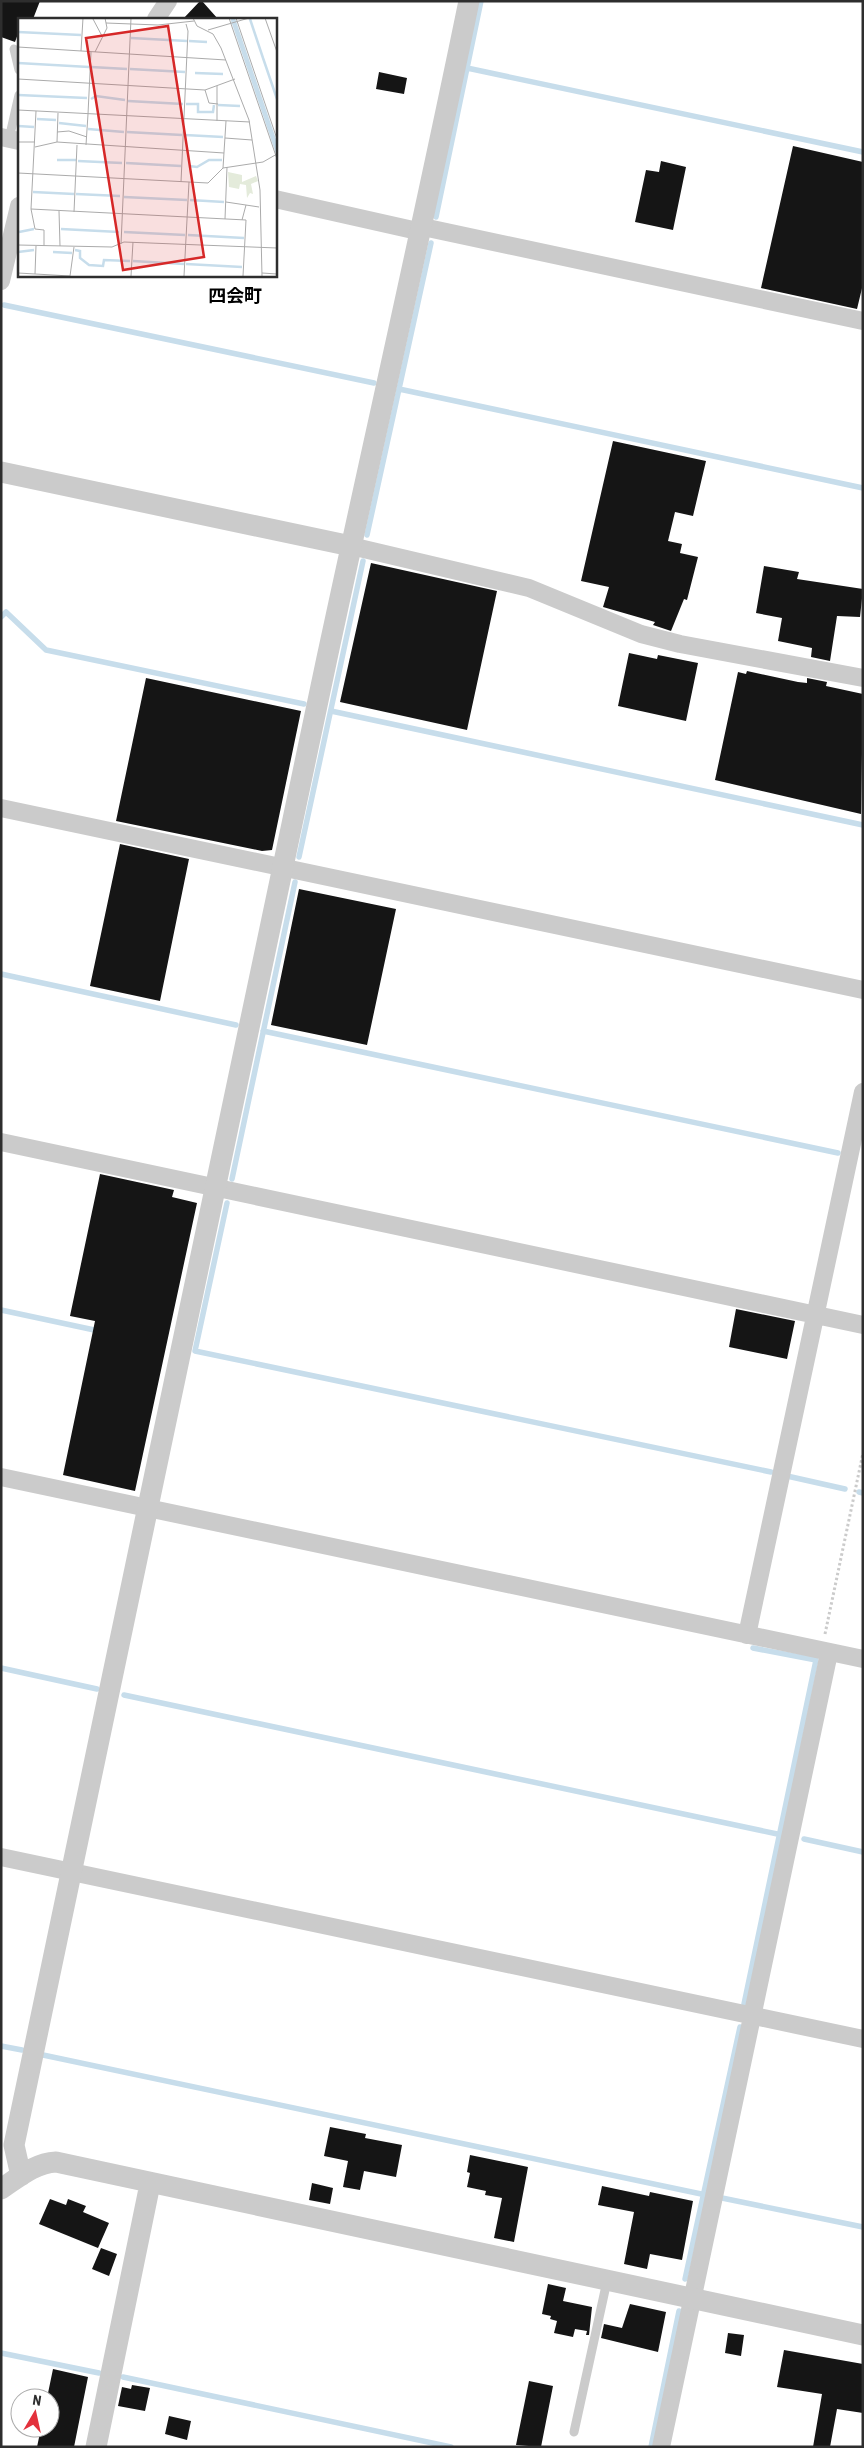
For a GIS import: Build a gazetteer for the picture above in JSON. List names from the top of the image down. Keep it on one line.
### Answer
{"districts":["四会町"],"north":"top"}
